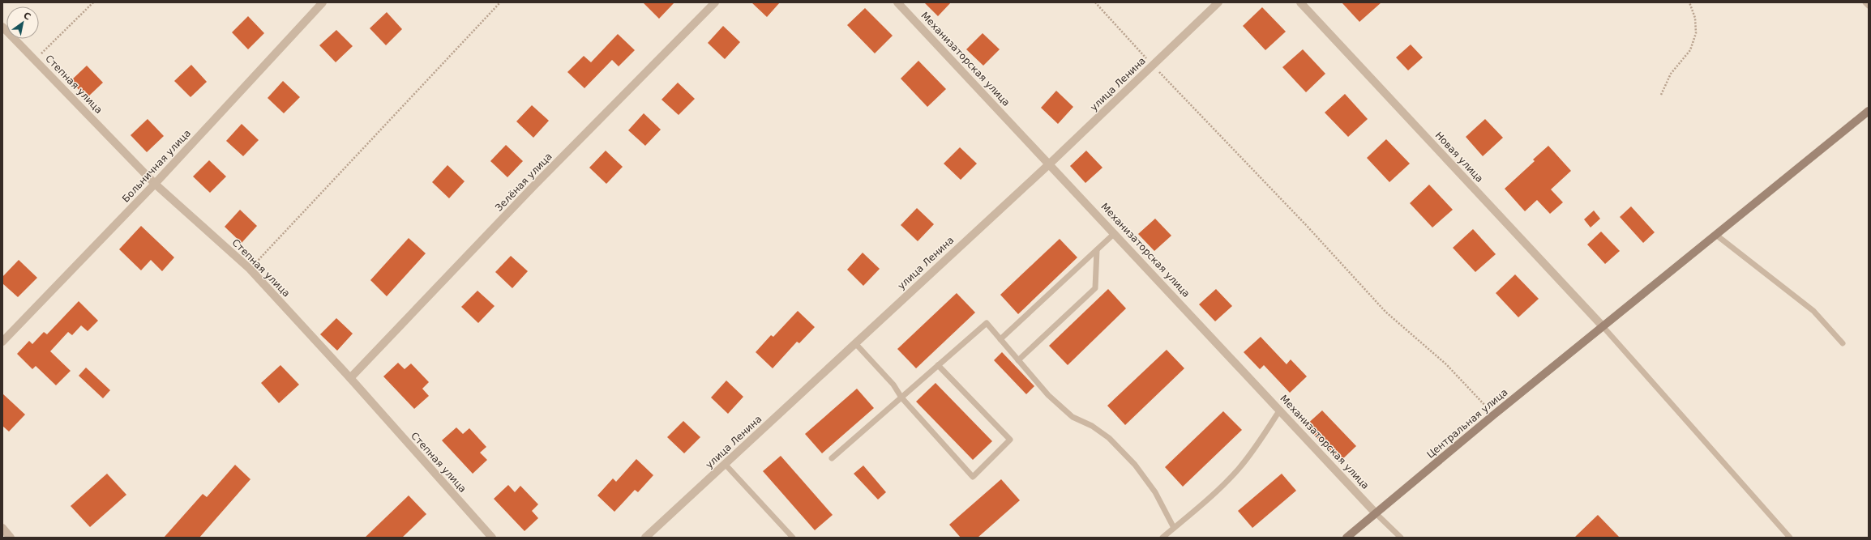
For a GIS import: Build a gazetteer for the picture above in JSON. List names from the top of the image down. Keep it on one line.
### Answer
{"streets":{"street":["Механизаторская улица","Степная улица","улица Ленина","Новая улица","Больничная улица","Зелёная улица","Центральная улица"]},"crossings":[["Механизаторская улица","улица Ленина"],["Механизаторская улица","Центральная улица"],["Степная улица","Больничная улица"],["Степная улица","Зелёная улица"],["Новая улица","Центральная улица"]],"north":"top right"}
